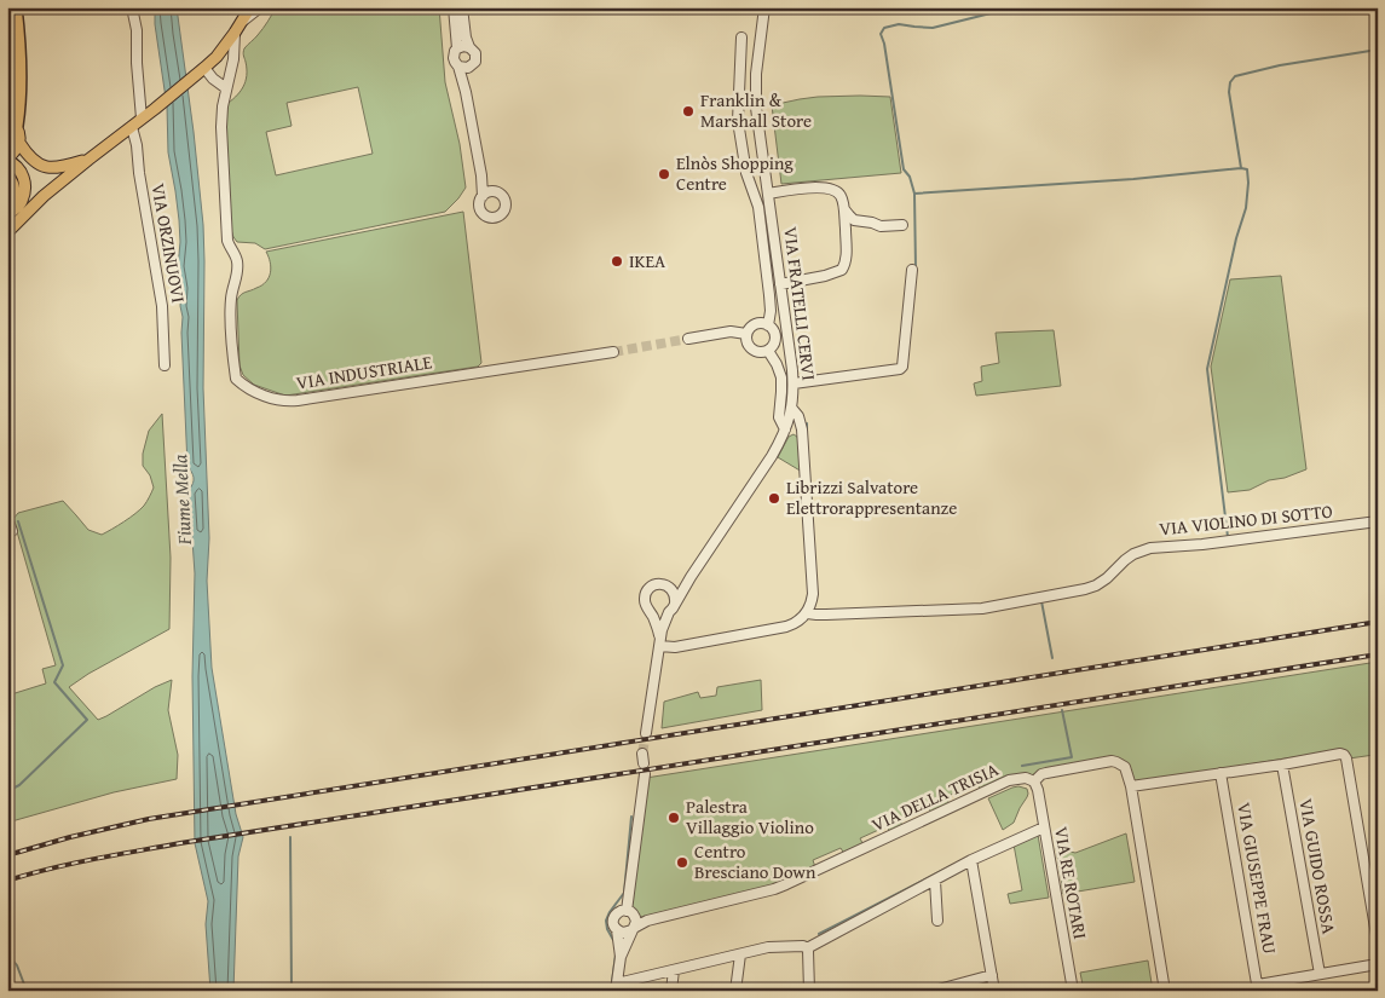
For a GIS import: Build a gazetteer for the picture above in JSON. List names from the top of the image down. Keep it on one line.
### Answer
{"streets":{"street":["VIA ORZINUOVI","VIA FRATELLI CERVI","VIA INDUSTRIALE","VIA VIOLINO DI SOTTO","VIA DELLA TRISIA","VIA GUIDO ROSSA","VIA GIUSEPPE FRAU","VIA RE ROTARI"]},"crossings":[["VIA FRATELLI CERVI","VIA VIOLINO DI SOTTO"],["VIA DELLA TRISIA","VIA RE ROTARI"]],"water":["Fiume Mella"],"places":["Franklin & Marshall Store","Elnòs Shopping Centre","IKEA","Librizzi Salvatore Elettrorappresentanze","Palestra Villaggio Violino","Centro Bresciano Down"]}
